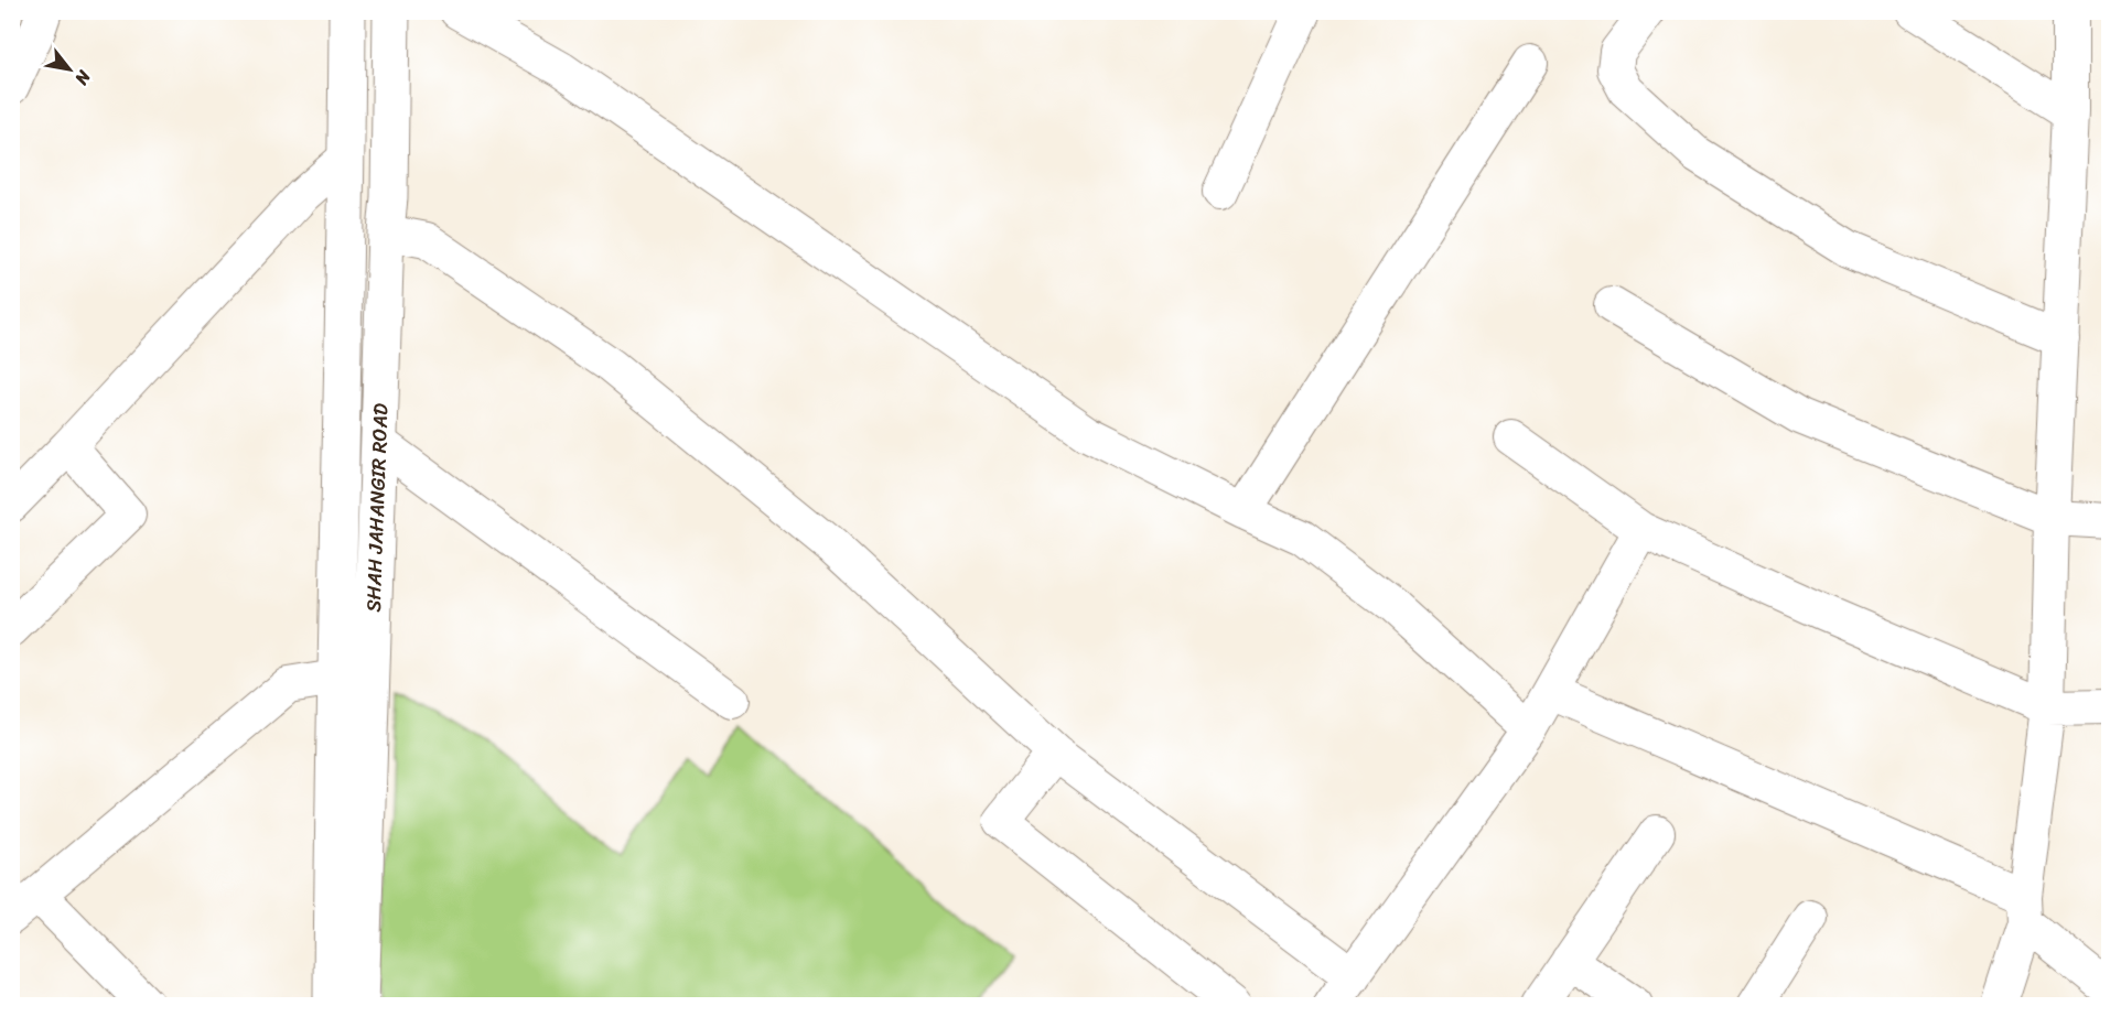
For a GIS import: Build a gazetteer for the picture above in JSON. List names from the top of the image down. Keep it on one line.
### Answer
{"streets":{"street":["SHAH JAHANGIR ROAD"]},"north":"bottom right"}
